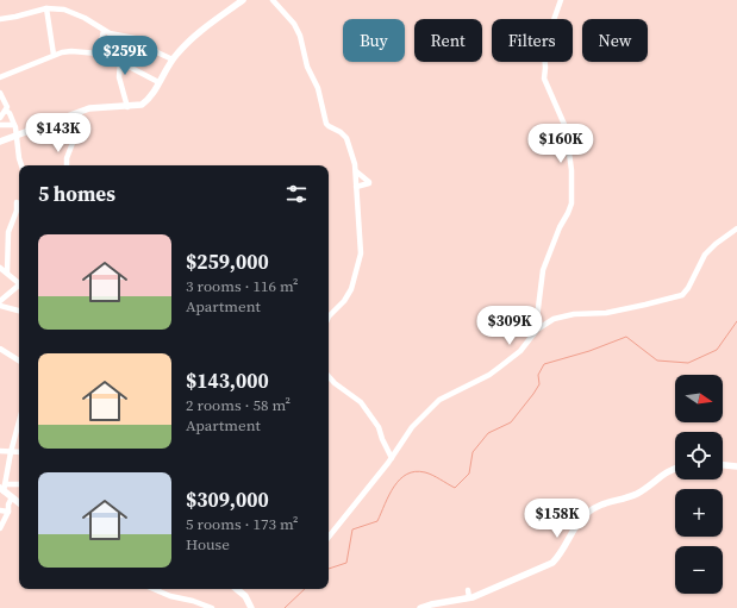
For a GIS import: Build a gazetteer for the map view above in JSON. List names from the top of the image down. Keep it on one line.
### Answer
{"north":"right","page":{"chip":["Buy","Rent","Filters","New"],"price":["$259K","$143K","$160K","$309K","$158K"],"heading":"5 homes","list":[{"name":"$259,000","note":"3 rooms · 116 m² · Apartment"},{"name":"$143,000","note":"2 rooms · 58 m² · Apartment"},{"name":"$309,000","note":"5 rooms · 173 m² · House"}],"map_buttons":["+","−"]}}
